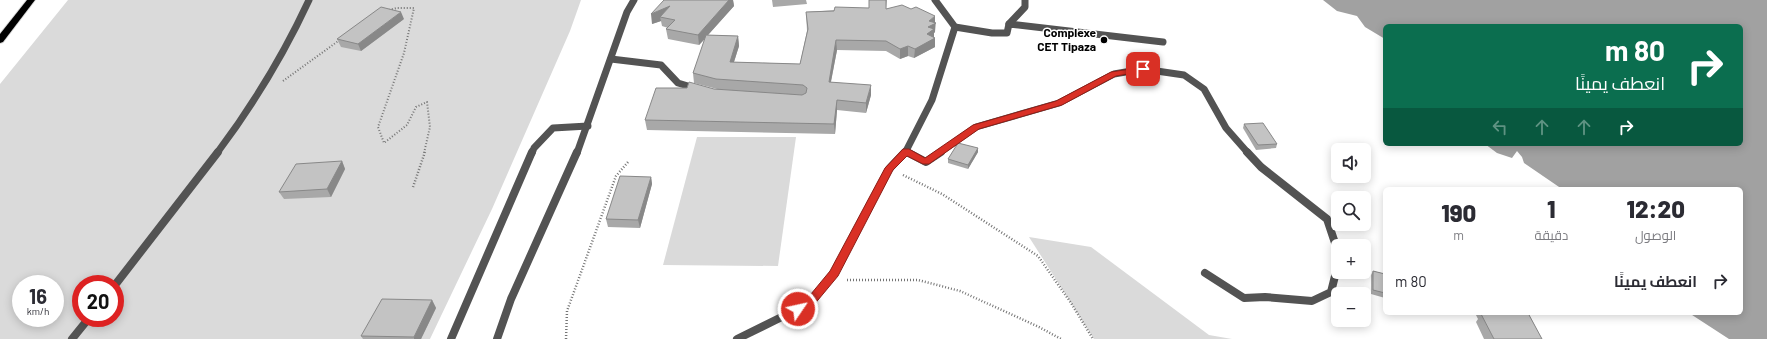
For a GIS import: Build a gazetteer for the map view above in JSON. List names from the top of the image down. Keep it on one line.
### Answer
{"places":["Complexe CET Tipaza"],"page":{"turn":["80 m","انعطف يمينًا"],"map_buttons":["+","−"],"eta":["12:20","الوصول","1","دقيقة","190","m"],"list":[{"name":"انعطف يمينًا","value":"80 m"}],"speed":"16 km/h","limit":"20"}}
